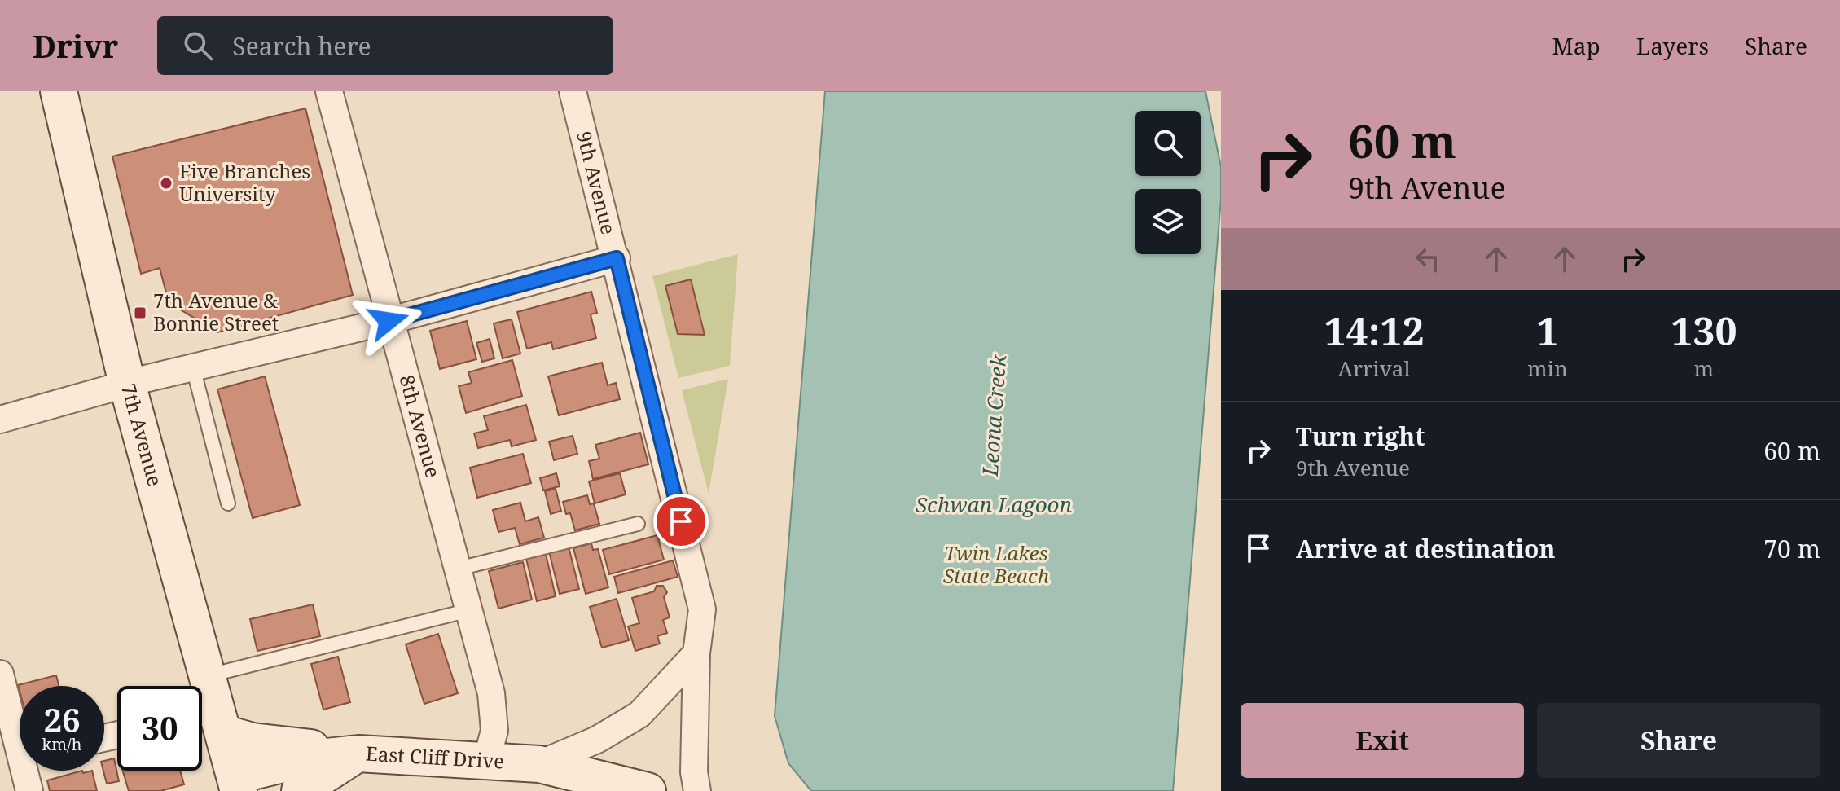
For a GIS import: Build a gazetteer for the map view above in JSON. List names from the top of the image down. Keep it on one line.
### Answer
{"streets":{"main road":["7th Avenue","East Cliff Drive"],"street":["9th Avenue","8th Avenue"]},"crossings":[["8th Avenue","East Cliff Drive"],["7th Avenue","East Cliff Drive"]],"water":["Leona Creek","Schwan Lagoon"],"parks":["Twin Lakes State Beach"],"places":{"other":["Five Branches University"],"transit":["7th Avenue & Bonnie Street"]},"page":{"header":"Drivr","search":"Search here","nav":["Map","Layers","Share"],"turn":["60 m","9th Avenue"],"eta":["14:12","Arrival","1","min","130","m"],"list":[{"name":"Turn right","note":"9th Avenue","value":"60 m"},{"name":"Arrive at destination","value":"70 m"}],"speed":"26 km/h","limit":"30","buttons":["Exit","Share"]}}
